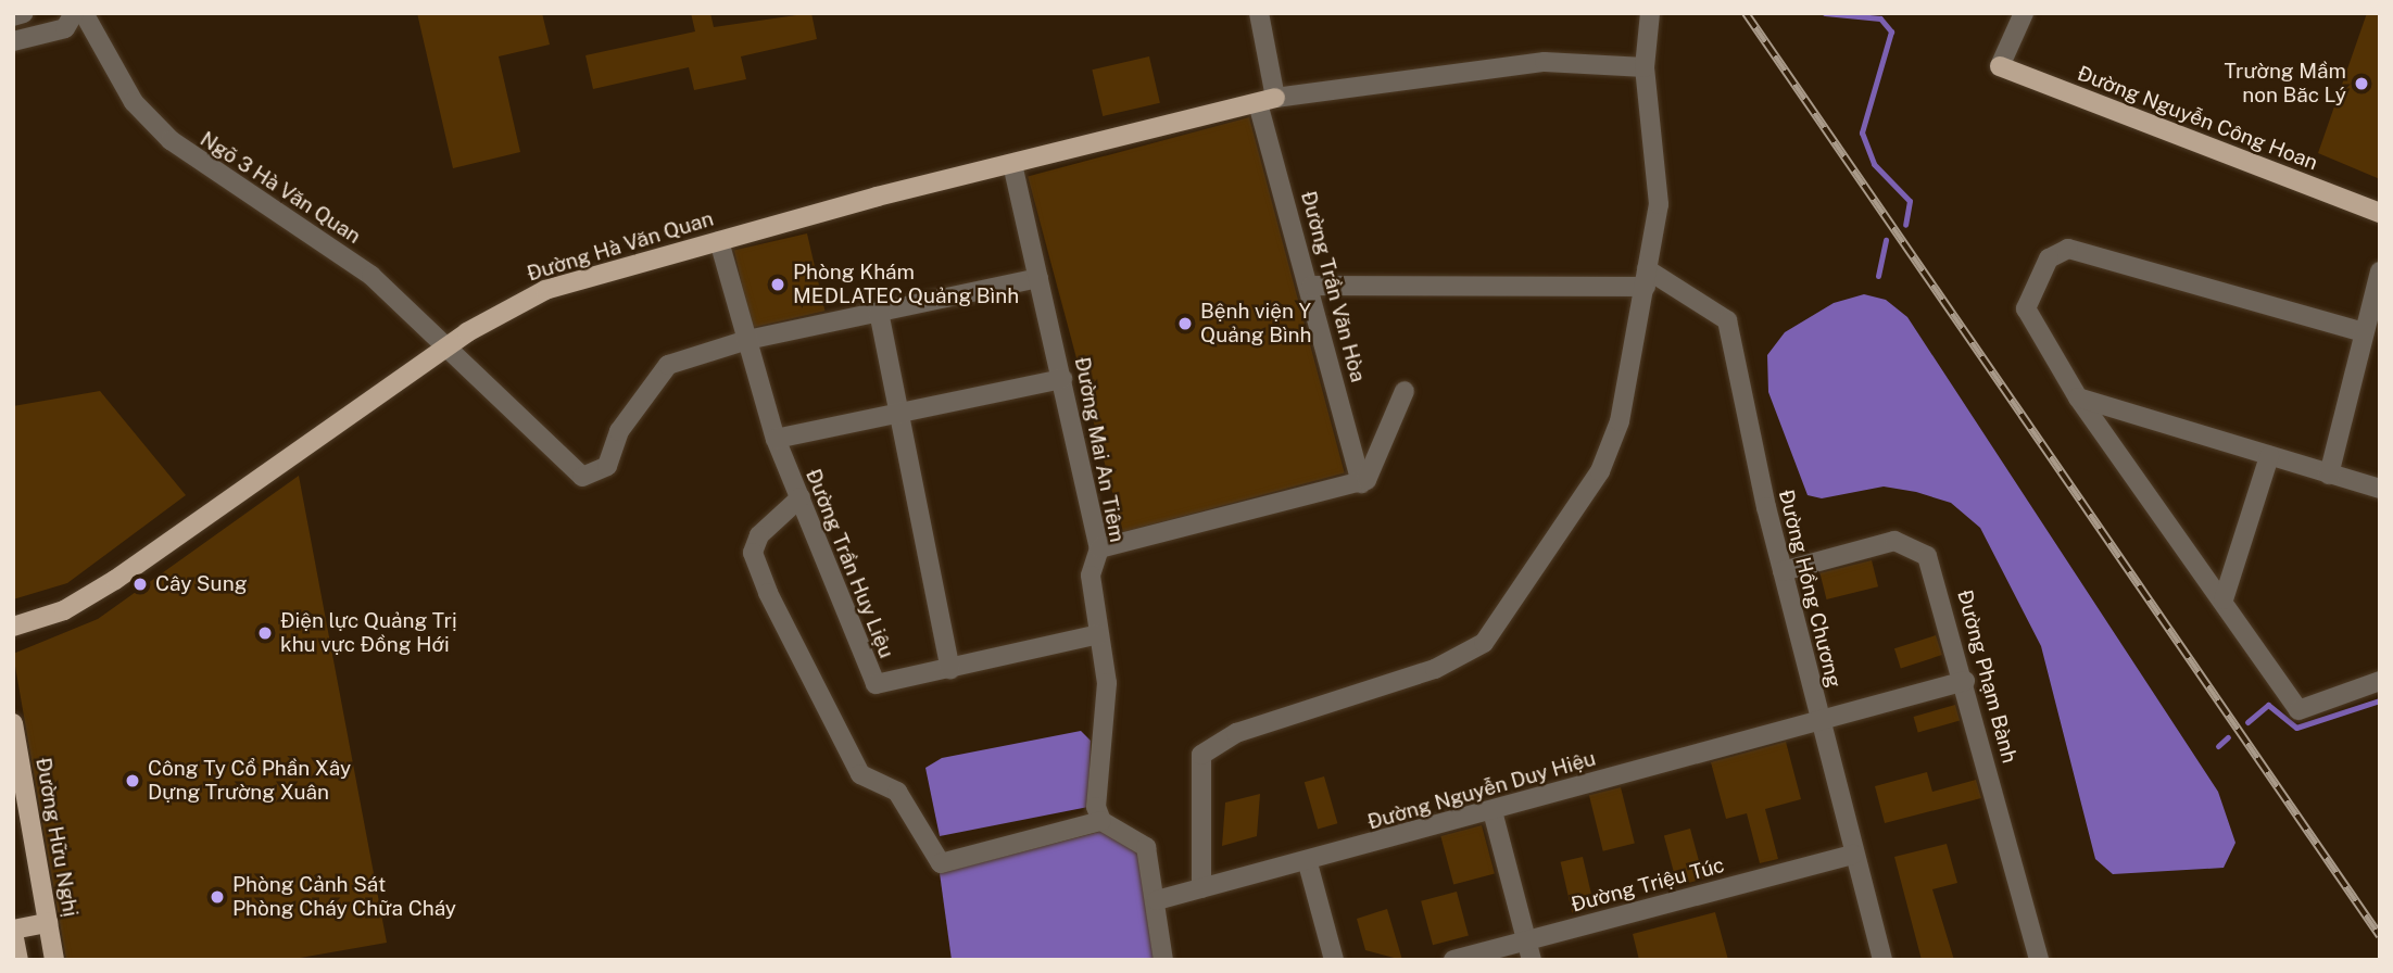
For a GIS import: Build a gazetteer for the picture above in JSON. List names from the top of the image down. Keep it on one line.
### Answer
{"streets":{"main road":["Đường Nguyễn Công Hoan","Đường Hà Văn Quan","Đường Hữu Nghị"],"street":["Ngõ 3 Hà Văn Quan","Đường Trần Văn Hòa","Đường Mai An Tiêm","Đường Trần Huy Liệu","Đường Hồng Chương","Đường Phạm Bành","Đường Nguyễn Duy Hiệu","Đường Triệu Túc"]},"crossings":[["Ngõ 3 Hà Văn Quan","Đường Hà Văn Quan"],["Ngõ 3 Hà Văn Quan","Đường Trần Huy Liệu"],["Đường Hà Văn Quan","Đường Trần Văn Hòa"],["Đường Hà Văn Quan","Đường Mai An Tiêm"],["Đường Hà Văn Quan","Đường Trần Huy Liệu"],["Đường Mai An Tiêm","Đường Trần Huy Liệu"],["Đường Hồng Chương","Đường Phạm Bành"],["Đường Hồng Chương","Đường Nguyễn Duy Hiệu"],["Đường Hồng Chương","Đường Triệu Túc"],["Đường Phạm Bành","Đường Nguyễn Duy Hiệu"]],"places":["Trường Mầm non Băc Lý","Phòng Khám MEDLATEC Quảng Bình","Bệnh viện Y Quảng Bình","Cây Sung","Điện lực Quảng Trị khu vực Đồng Hới","Công Ty Cổ Phần Xây Dựng Trường Xuân","Phòng Cảnh Sát Phòng Cháy Chữa Cháy"]}
